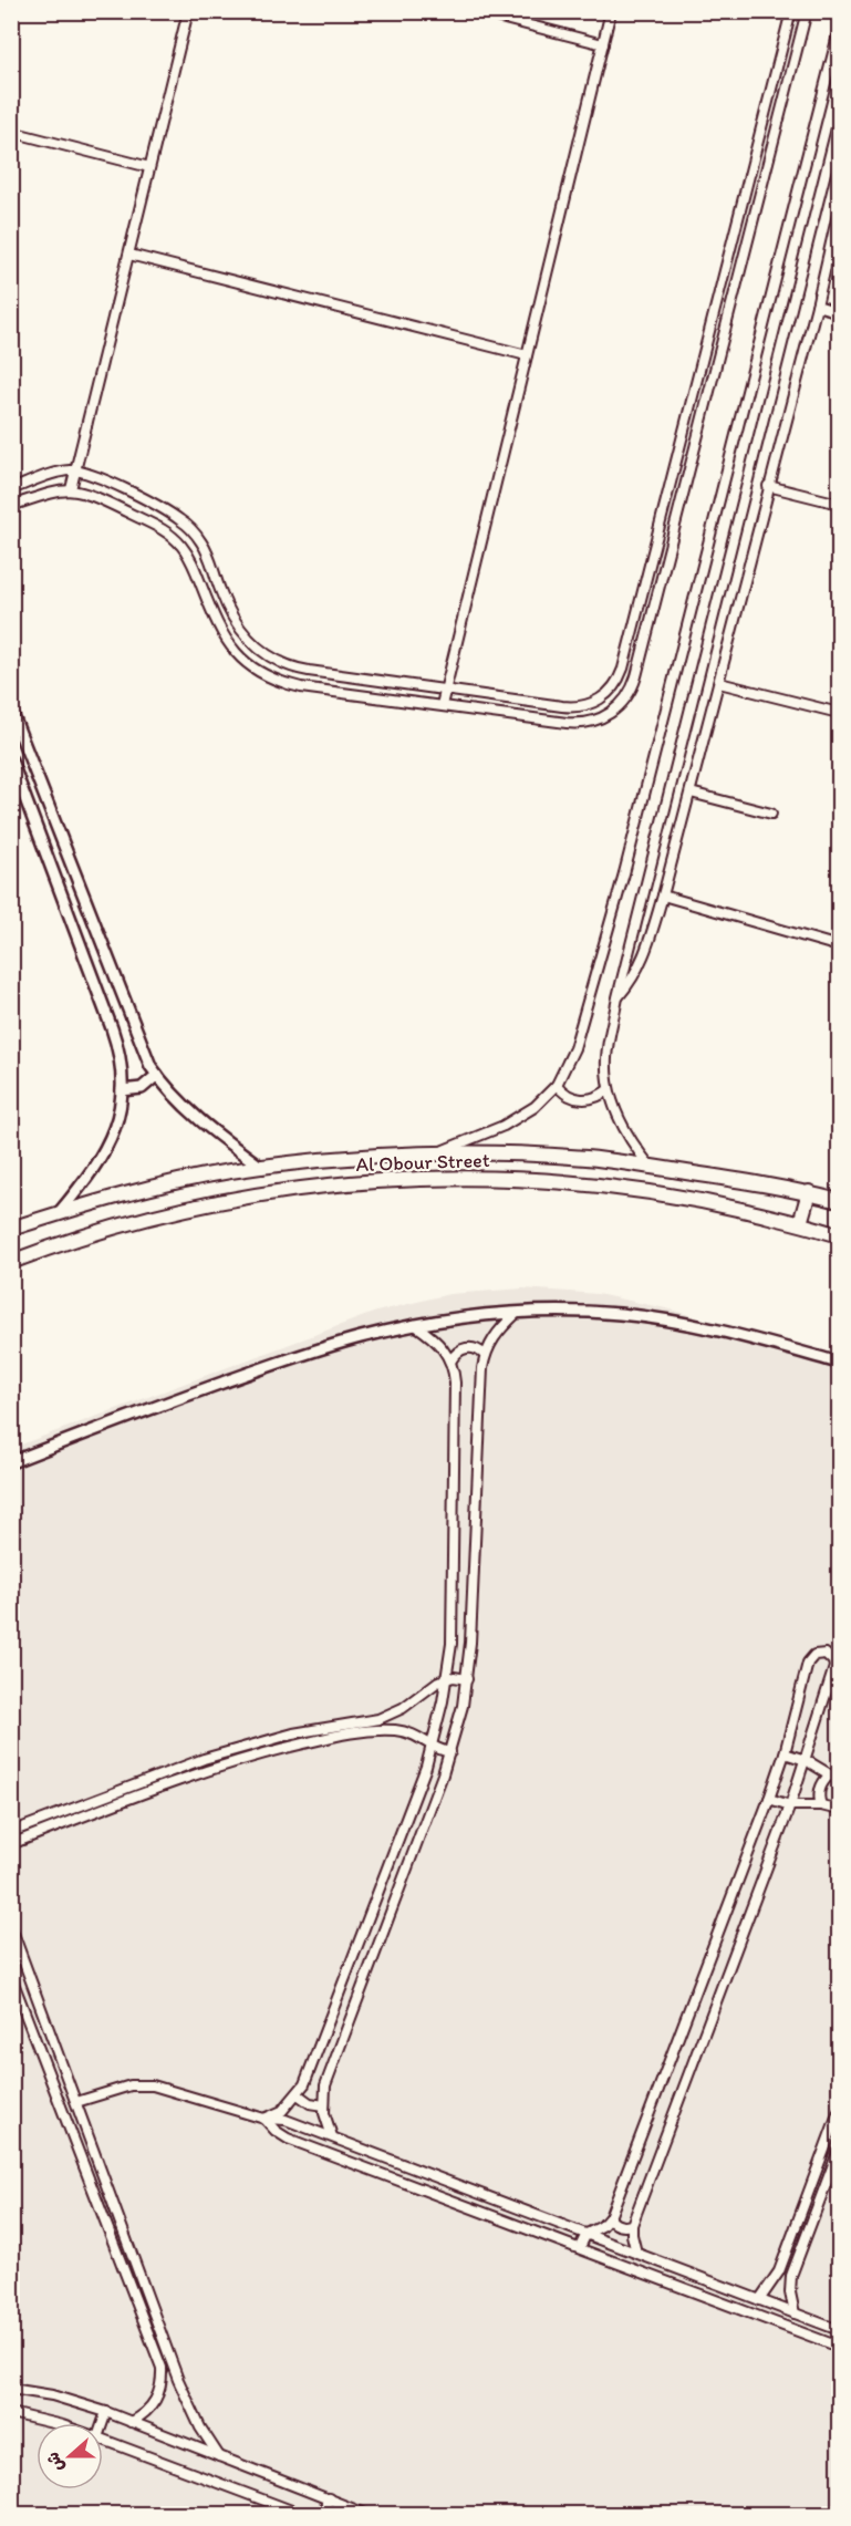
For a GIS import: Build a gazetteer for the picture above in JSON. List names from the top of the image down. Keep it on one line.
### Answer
{"streets":{"main road":["Al Obour Street"]},"north":"left"}
